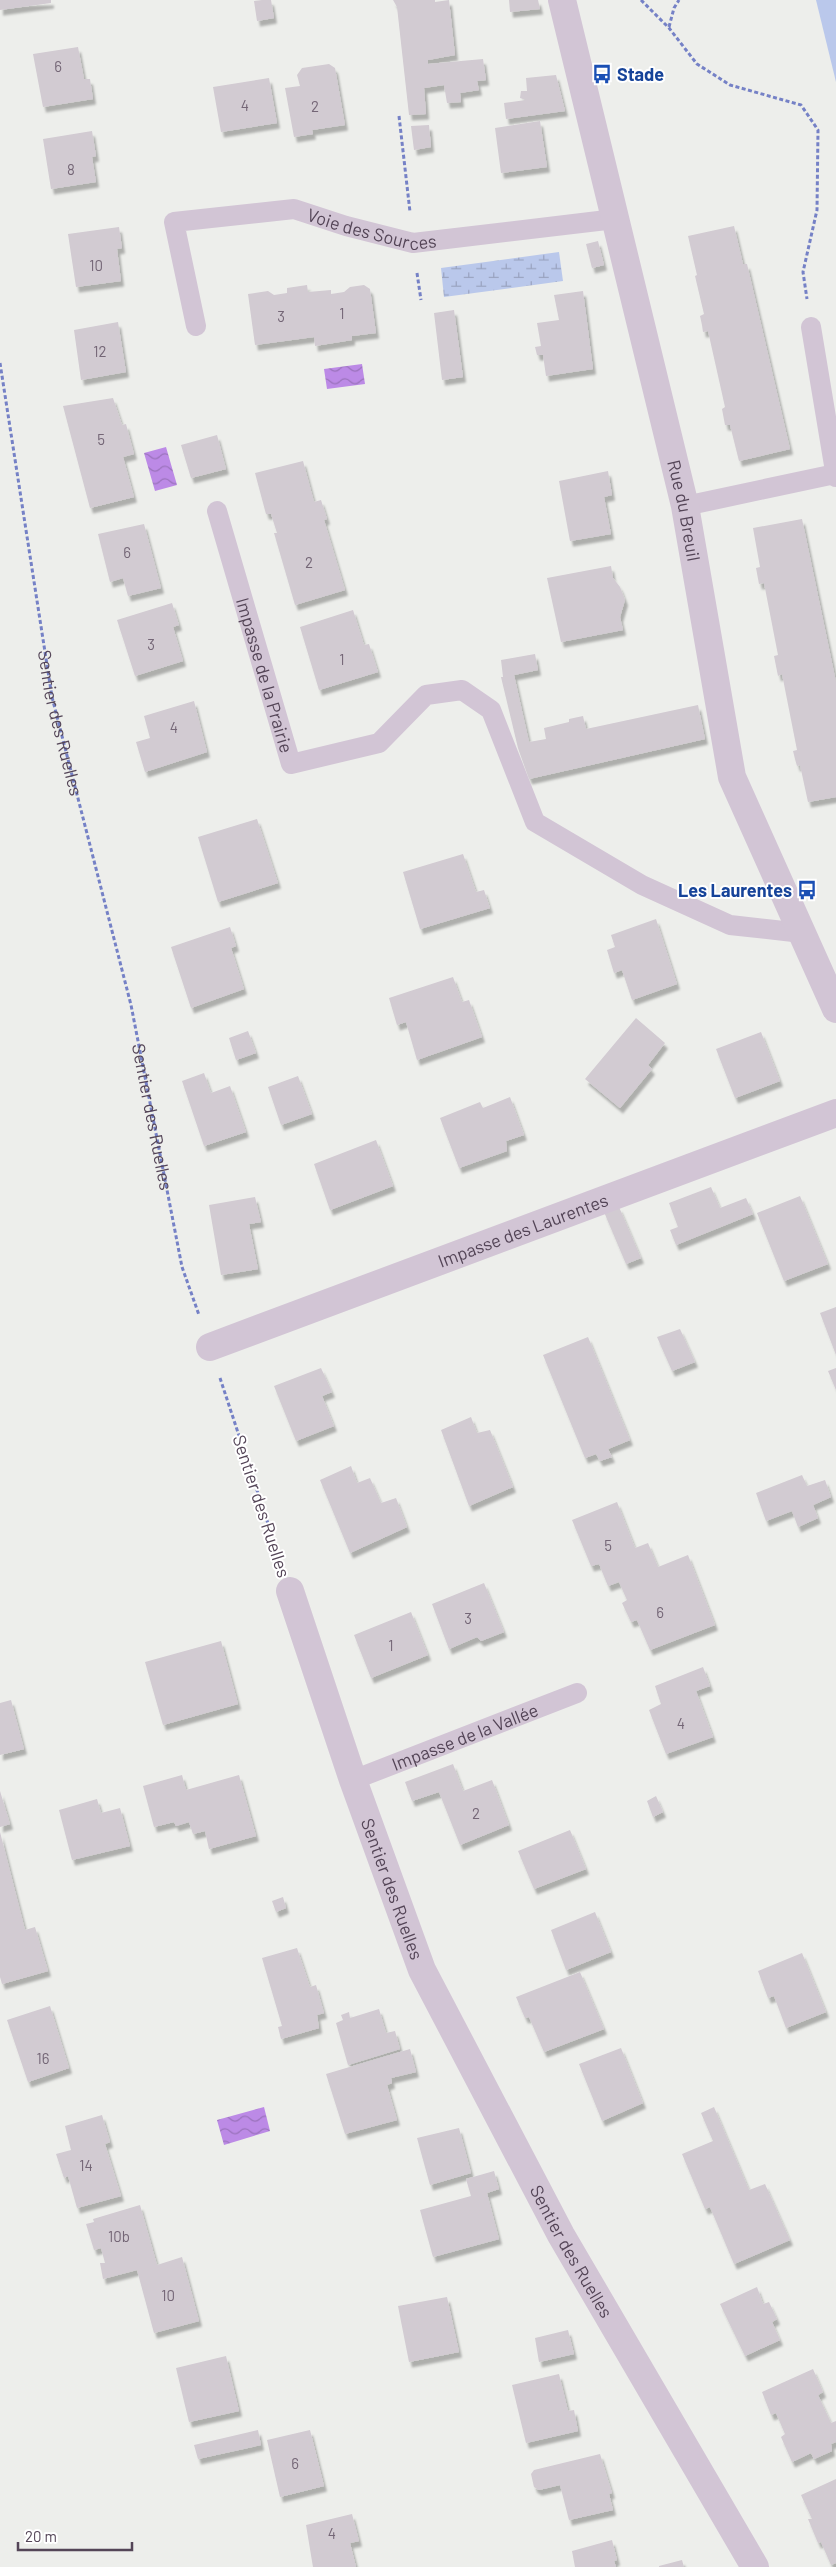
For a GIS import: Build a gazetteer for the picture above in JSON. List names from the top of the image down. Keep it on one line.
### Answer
{"streets":{"street":["Rue du Breuil","Sentier des Ruelles","Impasse des Laurentes"],"lane":["Voie des Sources","Impasse de la Prairie","Impasse de la Vallée"]},"crossings":[["Voie des Sources","Rue du Breuil"],["Rue du Breuil","Impasse de la Prairie"],["Sentier des Ruelles","Impasse des Laurentes"],["Sentier des Ruelles","Impasse de la Vallée"]],"places":{"bus stop":["Stade","Les Laurentes"]},"house_numbers":["6","4","2","8","10","1","3","12","5","6","2","3","1","4","5","6","3","1","4","2","16","14","10b","10","6","4"],"scale_bar":"20 m"}
